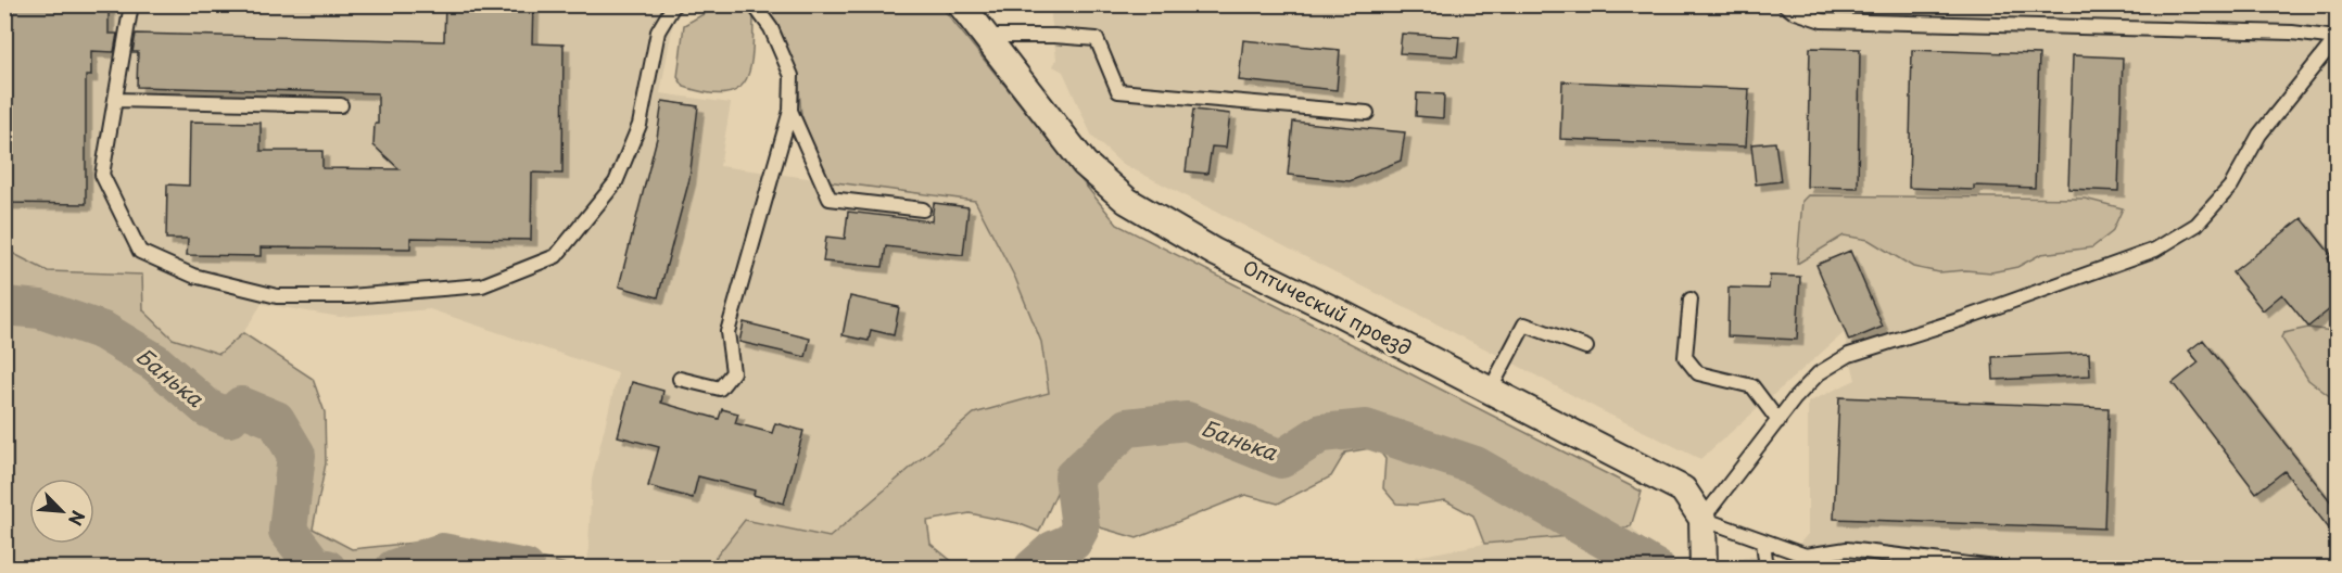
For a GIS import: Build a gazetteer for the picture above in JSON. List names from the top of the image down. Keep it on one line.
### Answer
{"streets":{"street":["Оптический проезд"]},"water":["Банька"],"north":"bottom right"}
